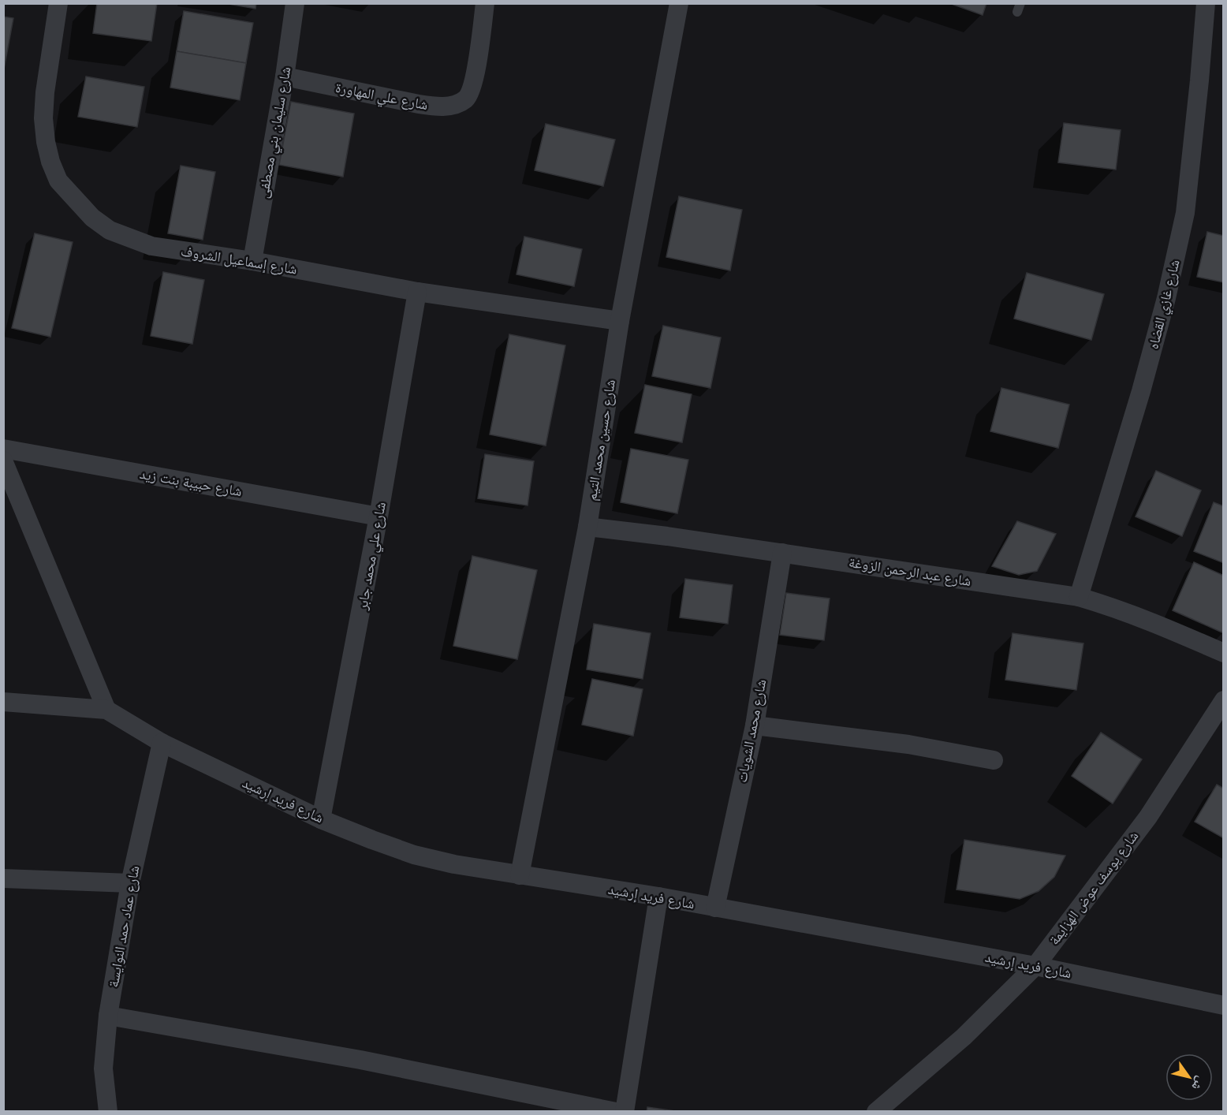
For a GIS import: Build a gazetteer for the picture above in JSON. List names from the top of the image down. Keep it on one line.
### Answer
{"streets":{"street":["شارع علي المهاورة","شارع سليمان بني مصطفى","شارع إسماعيل الشروف","شارع غازي القضاه","شارع حسين محمد التيم","شارع حبيبة بنت زيد","شارع علي محمد جابر","شارع عبد الرحمن الزوغة","شارع محمد الشويات","شارع فريد إرشيد","شارع يوسف عوض الهزايمة","شارع عماد حمد النوايسة"]},"crossings":[["شارع علي المهاورة","شارع سليمان بني مصطفى"],["شارع سليمان بني مصطفى","شارع إسماعيل الشروف"],["شارع إسماعيل الشروف","شارع حسين محمد التيم"],["شارع إسماعيل الشروف","شارع علي محمد جابر"],["شارع غازي القضاه","شارع عبد الرحمن الزوغة"],["شارع حسين محمد التيم","شارع عبد الرحمن الزوغة"],["شارع حسين محمد التيم","شارع فريد إرشيد"],["شارع حبيبة بنت زيد","شارع علي محمد جابر"],["شارع علي محمد جابر","شارع فريد إرشيد"],["شارع عبد الرحمن الزوغة","شارع محمد الشويات"],["شارع محمد الشويات","شارع فريد إرشيد"],["شارع فريد إرشيد","شارع يوسف عوض الهزايمة"],["شارع فريد إرشيد","شارع عماد حمد النوايسة"]],"north":"bottom right"}
